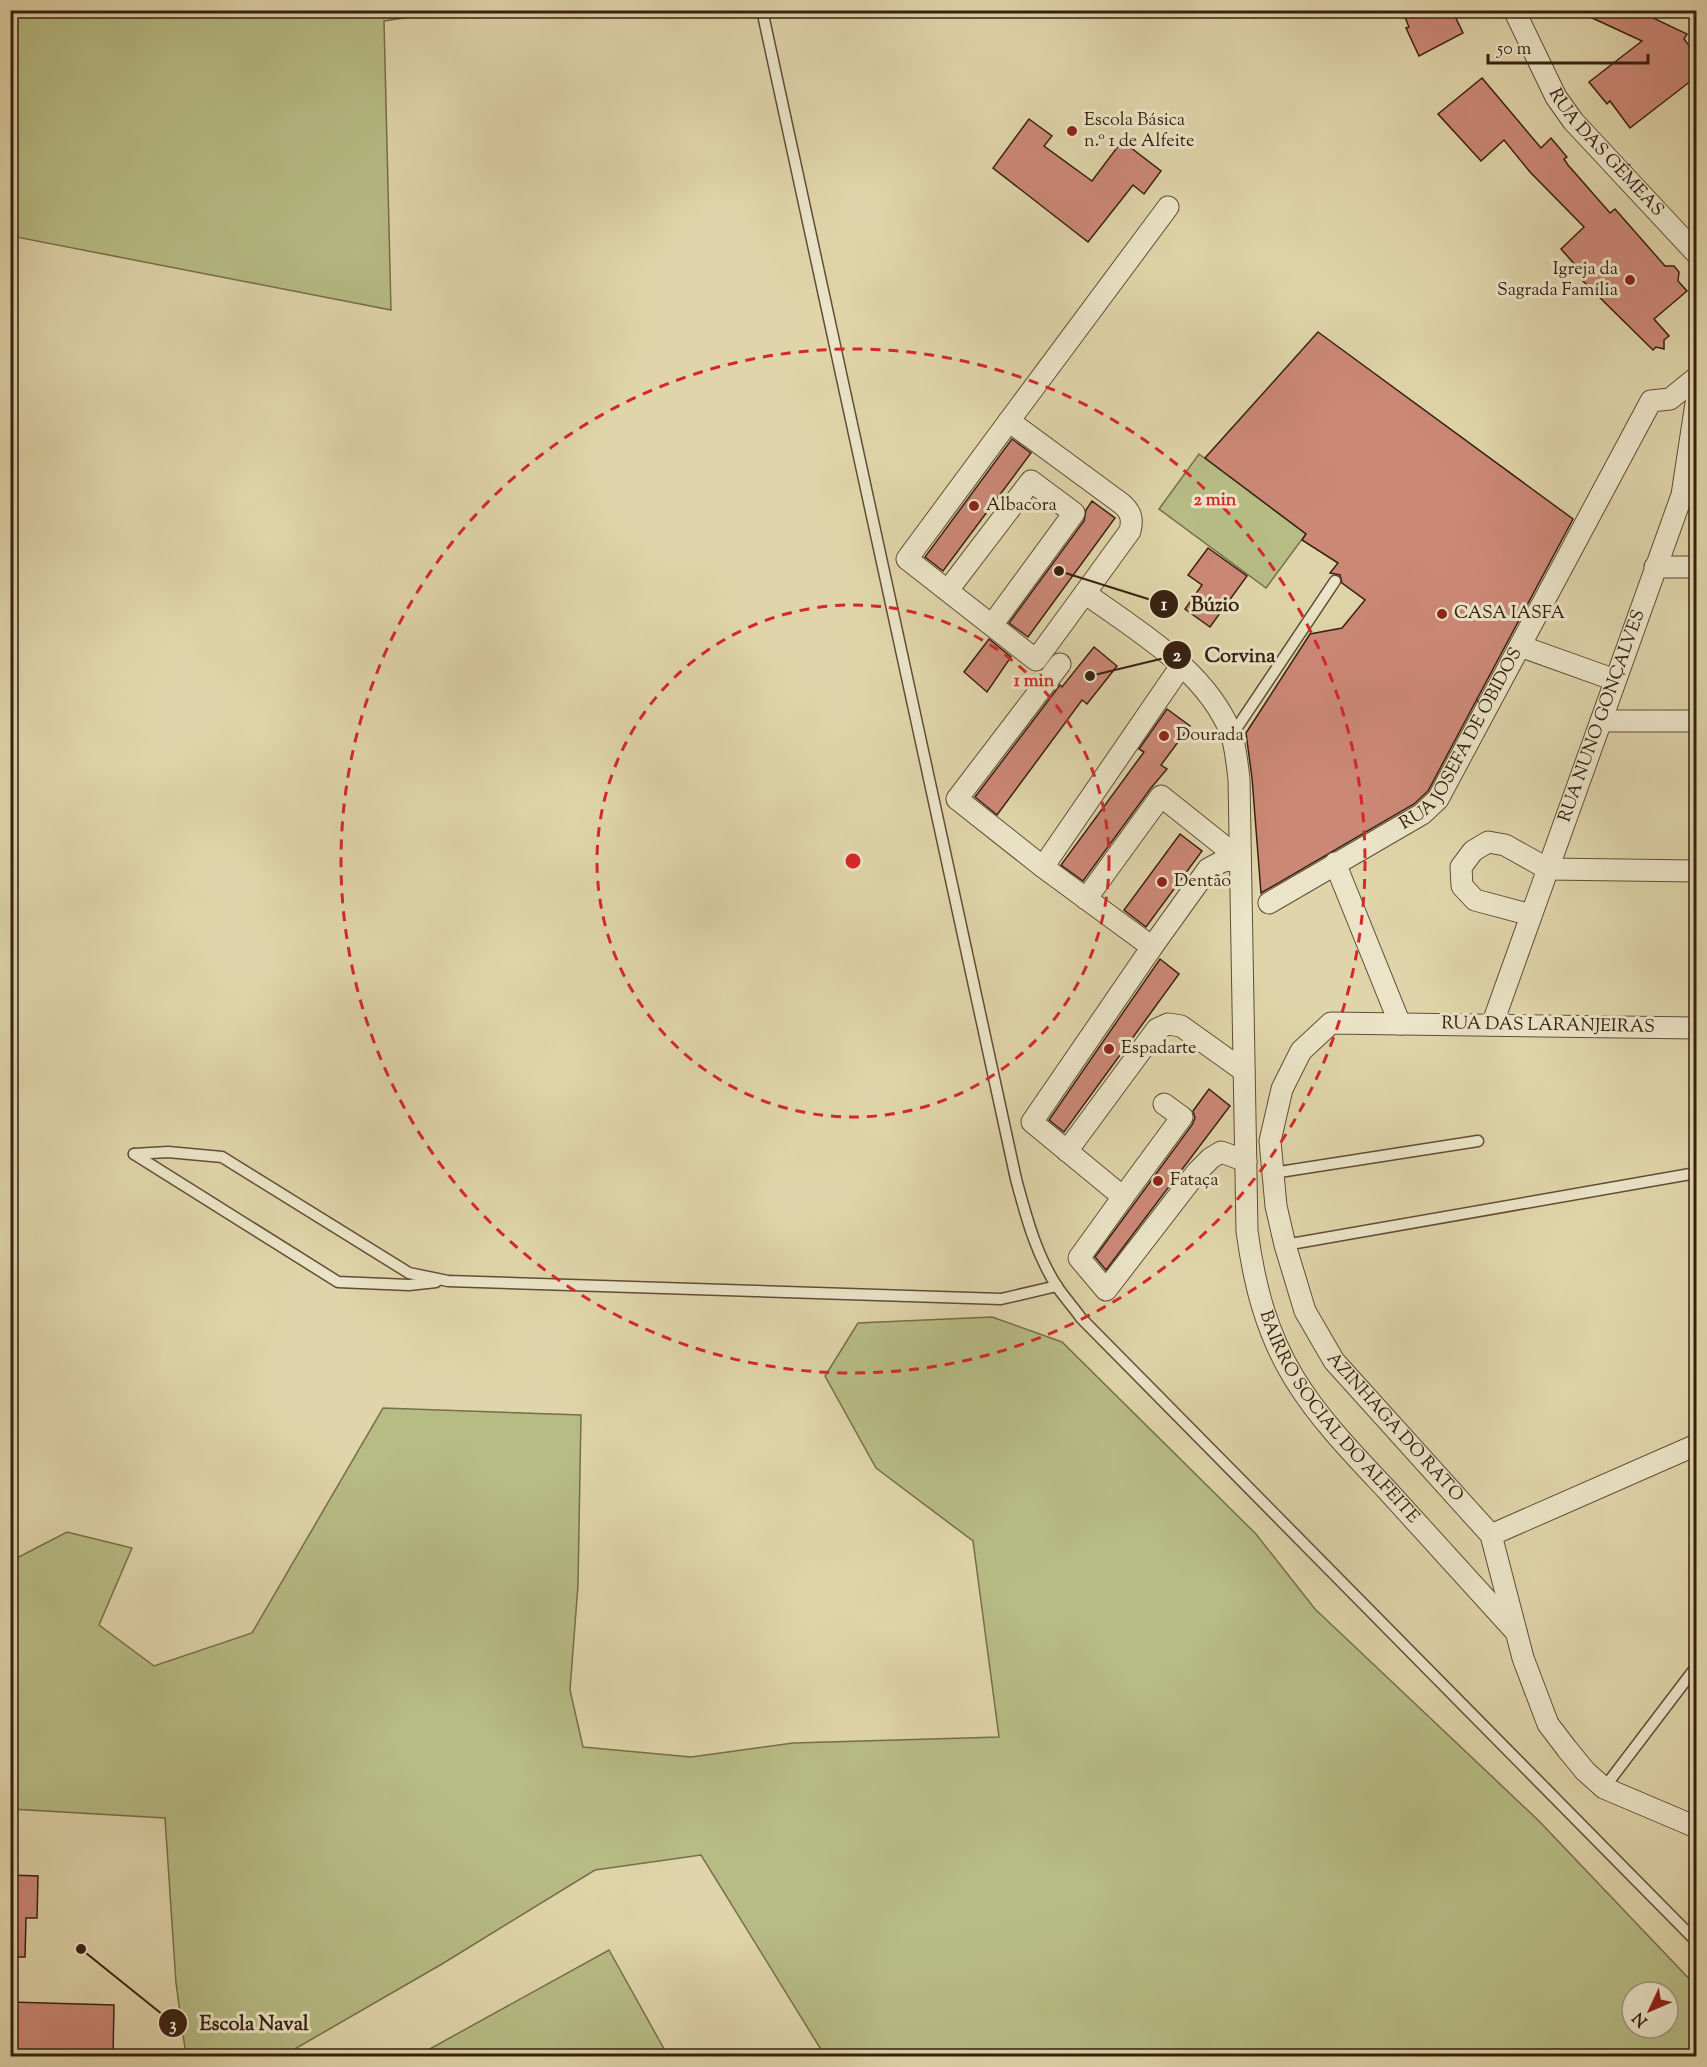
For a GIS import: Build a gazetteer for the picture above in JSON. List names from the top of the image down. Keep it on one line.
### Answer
{"streets":{"street":["RUA DAS GÉMEAS","RUA NUNO GONÇALVES","RUA JOSEFA DE ÓBIDOS","RUA DAS LARANJEIRAS","BAIRRO SOCIAL DO ALFEITE","AZINHAGA DO RATO"]},"crossings":[["RUA NUNO GONÇALVES","RUA DAS LARANJEIRAS"],["RUA DAS LARANJEIRAS","AZINHAGA DO RATO"],["BAIRRO SOCIAL DO ALFEITE","AZINHAGA DO RATO"]],"places":["Escola Básica n.º 1 de Alfeite","Igreja da Sagrada Família","Albacora","Búzio","CASA IASFA","Corvina","Dourada","Dentão","Espadarte","Fataça","Escola Naval"],"scale_bar":"50 m","north":"bottom left","rings":["2 min","1 min"]}
